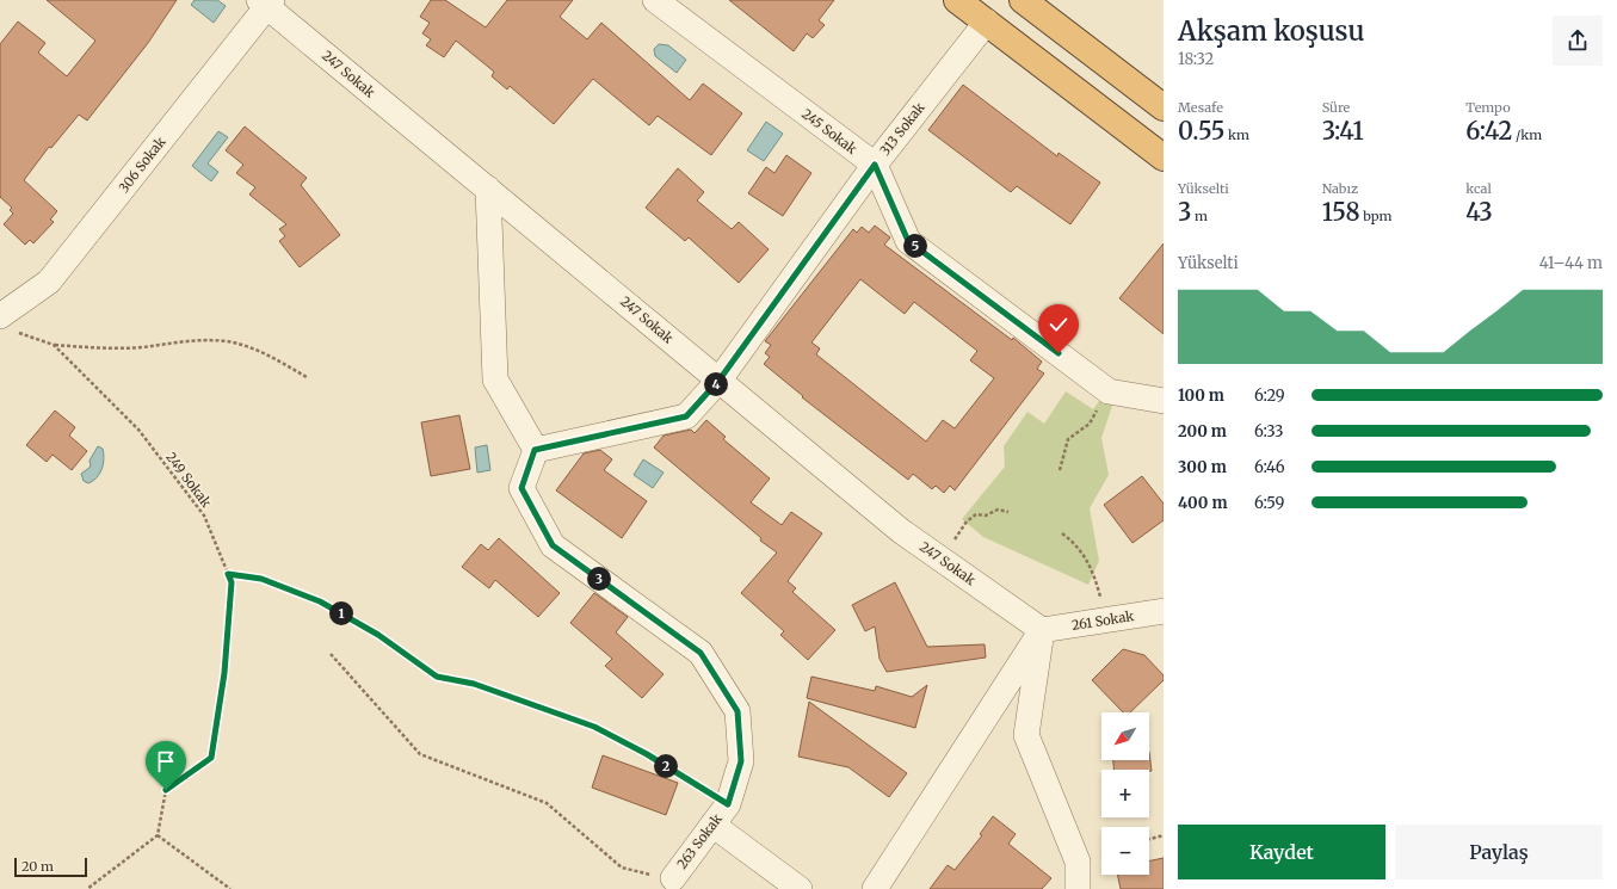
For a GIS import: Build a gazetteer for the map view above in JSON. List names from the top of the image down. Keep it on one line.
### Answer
{"streets":{"street":["247 Sokak","313 Sokak","245 Sokak","306 Sokak","261 Sokak","263 Sokak"],"path":["249 Sokak"]},"crossings":[["247 Sokak","313 Sokak"],["247 Sokak","306 Sokak"],["247 Sokak","261 Sokak"],["313 Sokak","245 Sokak"],["306 Sokak","249 Sokak"]],"scale_bar":"20 m","north":"bottom left","page":{"heading":["Akşam koşusu","18:32"],"stats":[["Mesafe","0.55 km"],["Süre","3:41"],["Tempo","6:42 /km"],["Yükselti","3 m"],["Nabız","158 bpm"],["kcal","43"]],"pins":["5","4","3","1","2"],"chart":["Yükselti","41–44 m"],"list":[{"name":"100 m","note":"6:29"},{"name":"200 m","note":"6:33"},{"name":"300 m","note":"6:46"},{"name":"400 m","note":"6:59"}],"map_buttons":["+","−"],"buttons":["Kaydet","Paylaş"],"scale":"20 m"}}
